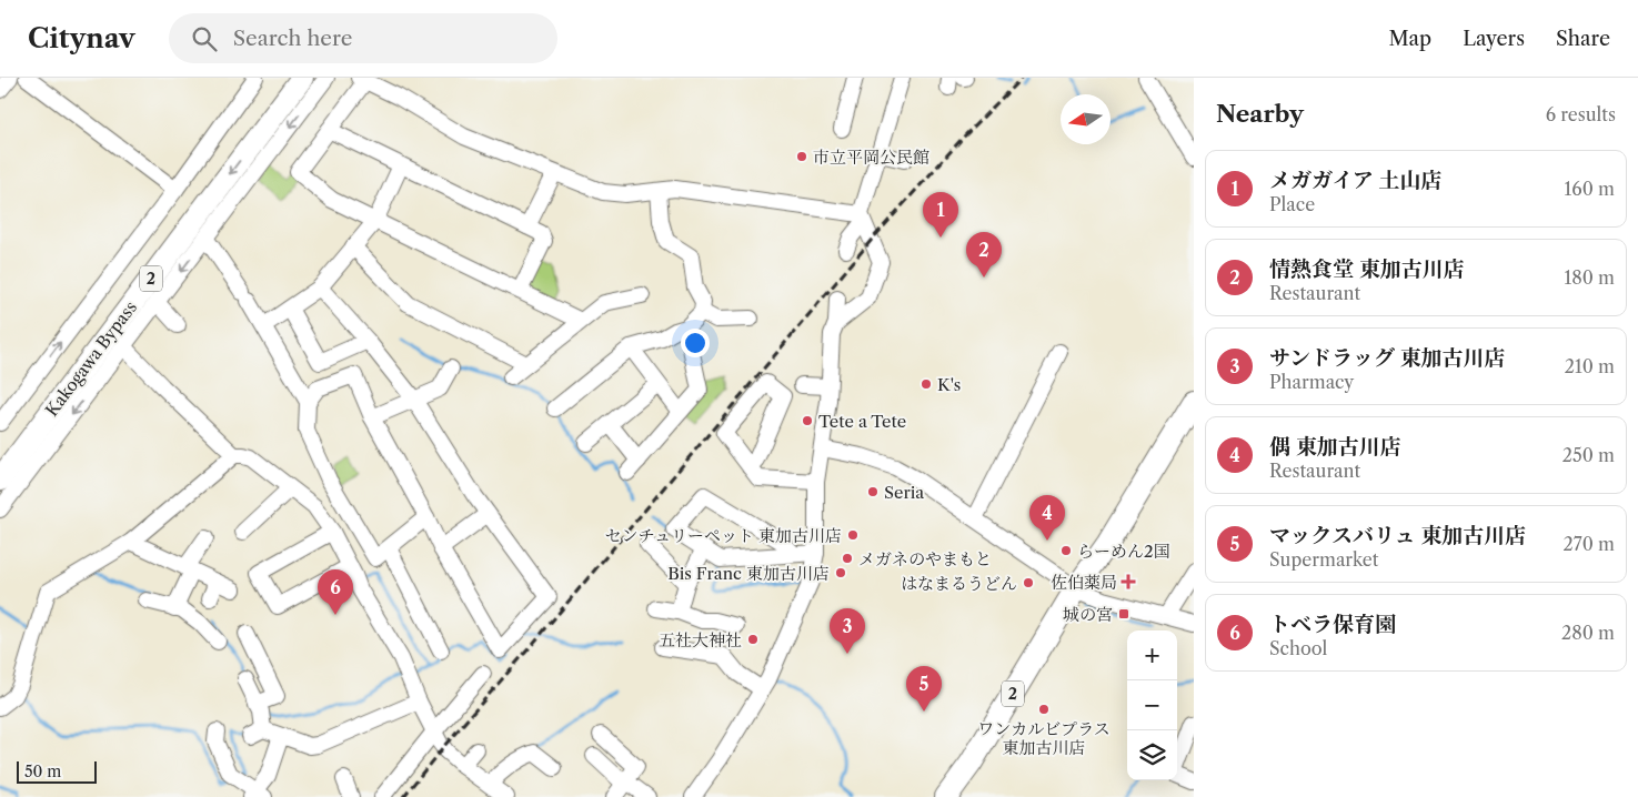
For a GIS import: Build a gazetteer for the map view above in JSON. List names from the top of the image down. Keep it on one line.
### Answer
{"streets":{"highway":["2","Kakogawa Bypass"]},"places":{"other":["市立平岡公民館","K's","Tete a Tete","Seria","センチュリーペット 東加古川店","らーめん2国","メガネのやまもと","Bis Franc 東加古川店","はなまるうどん","五社大神社","ワンカルビプラス 東加古川店"],"health":["佐伯薬局"],"transit":["城の宮"]},"scale_bar":"50 m","north":"left","page":{"header":"Citynav","search":"Search here","nav":["Map","Layers","Share"],"heading":["Nearby","6 results"],"list":[{"mark":"1","name":"メガガイア 土山店","note":"Place","value":"160 m"},{"mark":"2","name":"情熱食堂 東加古川店","note":"Restaurant","value":"180 m"},{"mark":"3","name":"サンドラッグ 東加古川店","note":"Pharmacy","value":"210 m"},{"mark":"4","name":"偶 東加古川店","note":"Restaurant","value":"250 m"},{"mark":"5","name":"マックスバリュ 東加古川店","note":"Supermarket","value":"270 m"},{"mark":"6","name":"トベラ保育園","note":"School","value":"280 m"}],"pins":["1","2","4","6","3","5"],"map_buttons":["+","−"],"scale":"50 m"}}
